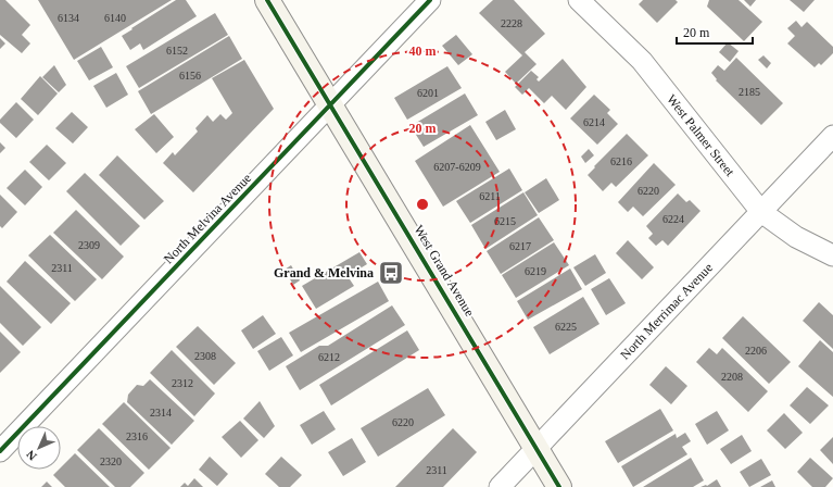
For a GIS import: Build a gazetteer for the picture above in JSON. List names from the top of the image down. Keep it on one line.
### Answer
{"streets":{"main road":["West Grand Avenue"],"street":["West Palmer Street","North Melvina Avenue","North Merrimac Avenue"]},"crossings":[["West Palmer Street","North Merrimac Avenue"],["North Melvina Avenue","West Grand Avenue"],["West Grand Avenue","North Merrimac Avenue"]],"places":{"bus stop":["Grand & Melvina"]},"house_numbers":["6134","6140","2228","6152","6156","2185","6201","6214","6216","6207-6209","6220","6211","6224","6215","2309","6217","2311","6219","6225","2206","2308","6212","2208","2312","2314","6220","2316","2320","2311"],"scale_bar":"20 m","north":"bottom left","rings":["40 m","20 m"]}
